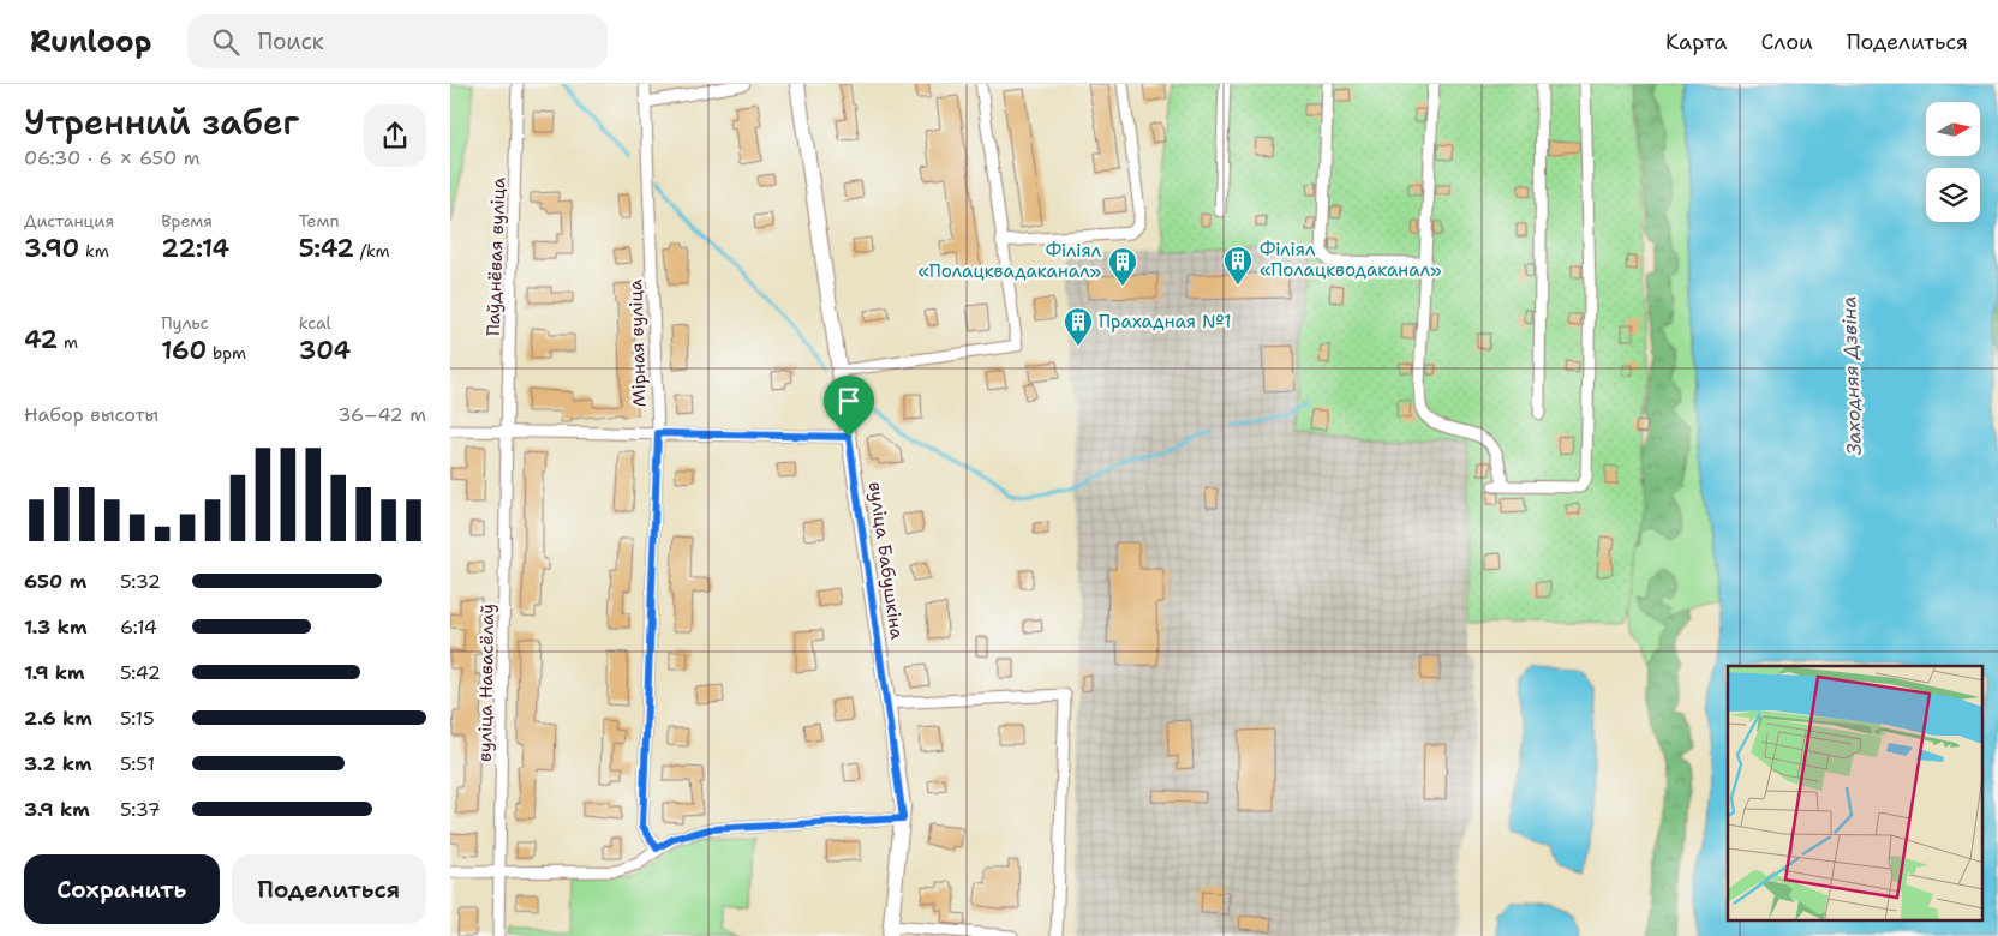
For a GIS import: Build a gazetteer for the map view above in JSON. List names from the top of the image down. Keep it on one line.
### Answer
{"streets":{"street":["Паўднёвая вуліца","Мірная вуліца","вуліца Бабушкіна","вуліца Навасёлаў"]},"crossings":[["Паўднёвая вуліца","вуліца Навасёлаў"]],"water":["Заходняя Дзвіна"],"places":{"building":["Філіял «Полацкводаканал»","Філіял «Полацквадаканал»","Прахадная №1"]},"north":"right","page":{"header":"Runloop","search":"Поиск","nav":["Карта","Слои","Поделиться"],"heading":["Утренний забег","06:30 · 6 × 650 m"],"stats":[["Дистанция","3.90 km"],["Время","22:14"],["Темп","5:42 /km"],["42 m"],["Пульс","160 bpm"],["kcal","304"]],"chart":["Набор высоты","36–42 m"],"list":[{"name":"650 m","note":"5:32"},{"name":"1.3 km","note":"6:14"},{"name":"1.9 km","note":"5:42"},{"name":"2.6 km","note":"5:15"},{"name":"3.2 km","note":"5:51"},{"name":"3.9 km","note":"5:37"}],"buttons":["Сохранить","Поделиться"]}}
